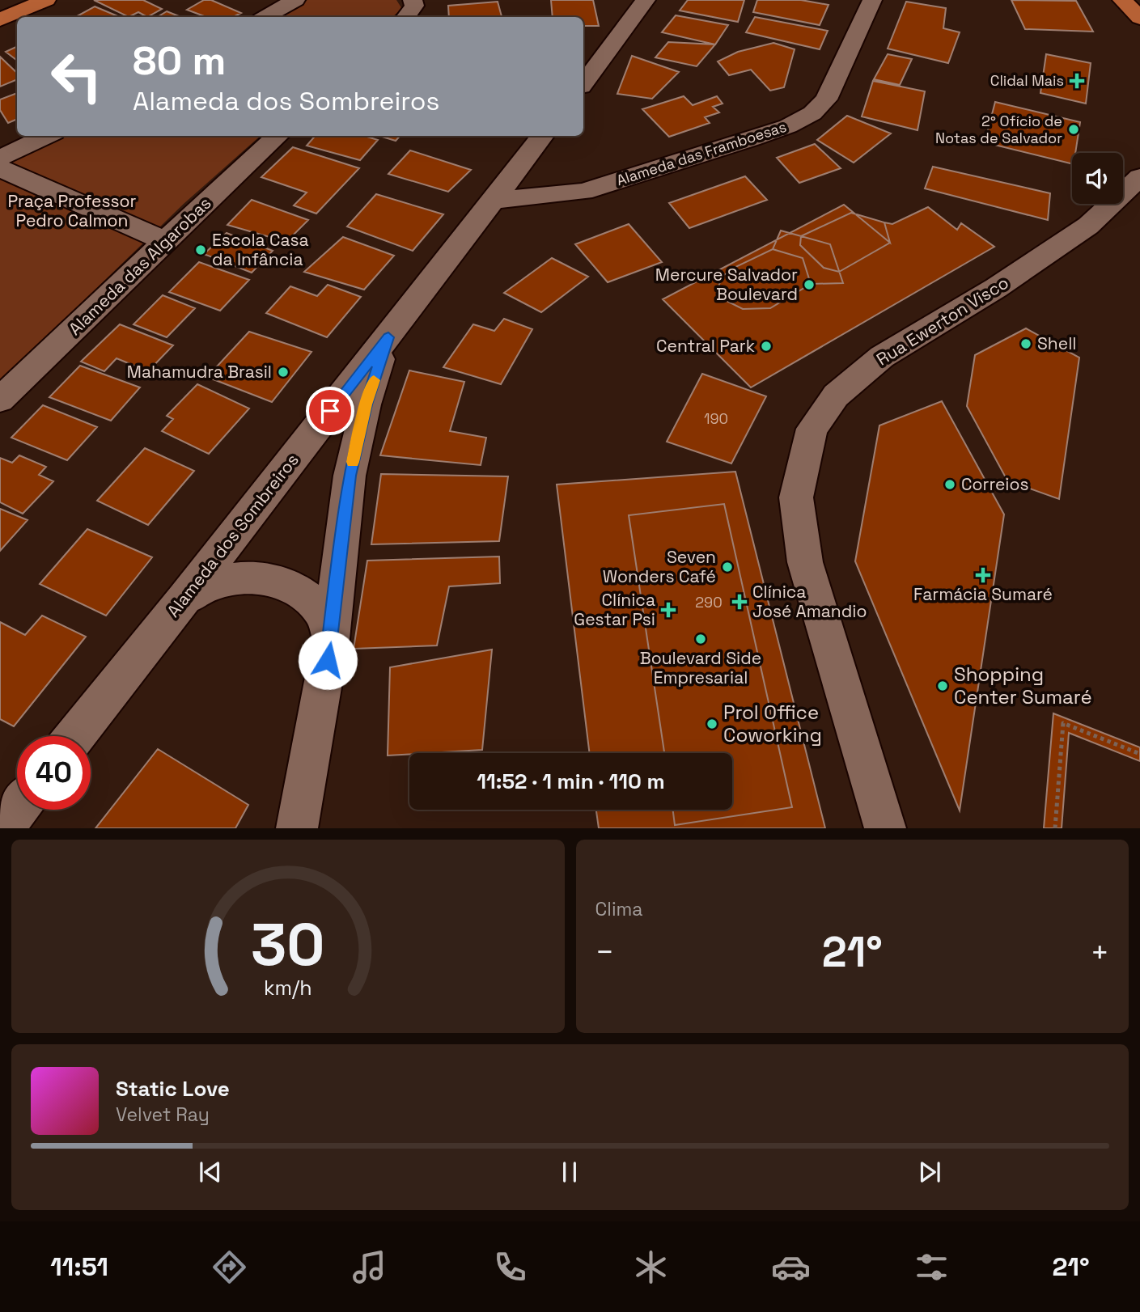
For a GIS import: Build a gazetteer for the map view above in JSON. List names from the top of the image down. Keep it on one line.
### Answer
{"streets":{"street":["Alameda das Framboesas","Alameda das Algarobas","Rua Ewerton Visco","Alameda dos Sombreiros"]},"crossings":[["Alameda das Framboesas","Alameda dos Sombreiros"]],"parks":["Praça Professor Pedro Calmon"],"places":{"health":["Clidal Mais","Farmácia Sumaré","Clínica José Amandio","Clínica Gestar Psi"],"other":["2° Ofício de Notas de Salvador","Escola Casa da Infância","Mercure Salvador Boulevard","Shell","Central Park","Mahamudra Brasil","Correios","Seven Wonders Café","Boulevard Side Empresarial","Shopping Center Sumaré","Prol Office Coworking"]},"house_numbers":["190","290"],"page":{"turn":["80 m","Alameda dos Sombreiros"],"limit":"40","trip":"11:52 · 1 min · 110 m","tile":"Clima","heat":["−","21°","+"],"song":["Static Love","Velvet Ray"],"tabs":["11:51","21°"],"gauge":["30","km/h"]}}
